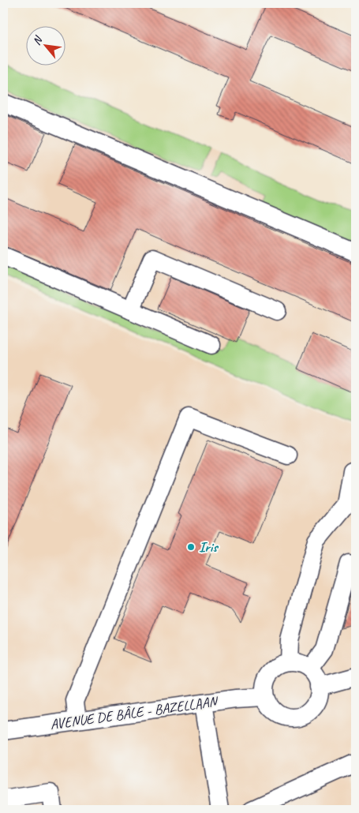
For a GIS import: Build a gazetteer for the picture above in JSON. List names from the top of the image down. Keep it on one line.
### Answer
{"streets":{"street":["AVENUE DE BÂLE - BAZELLAAN"]},"places":["Iris"],"north":"top left"}
